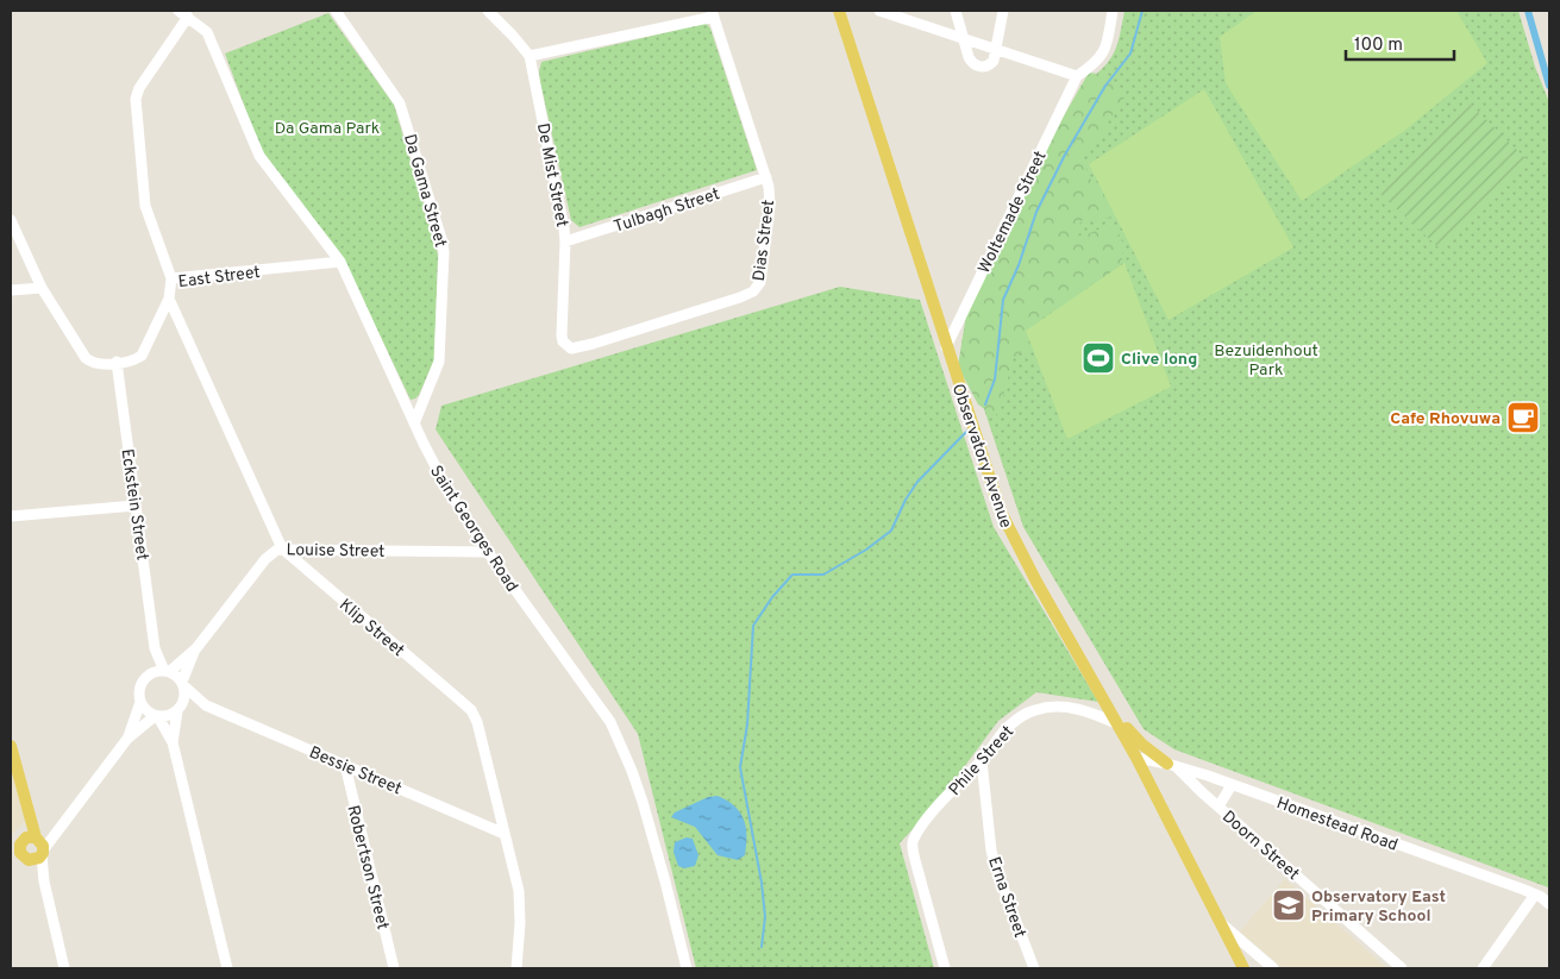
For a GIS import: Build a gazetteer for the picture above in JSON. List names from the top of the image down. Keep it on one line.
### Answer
{"streets":{"main road":["Observatory Avenue"],"street":["De Mist Street","Da Gama Street","Tulbagh Street","Woltemade Street","Dias Street","East Street","Eckstein Street","Saint Georges Road","Louise Street","Klip Street","Phile Street","Bessie Street","Homestead Road","Doorn Street","Robertson Street","Erna Street"]},"crossings":[["De Mist Street","Tulbagh Street"],["De Mist Street","Dias Street"],["Da Gama Street","Saint Georges Road"],["Tulbagh Street","Dias Street"],["Woltemade Street","Observatory Avenue"],["East Street","Eckstein Street"],["East Street","Saint Georges Road"],["East Street","Klip Street"],["Observatory Avenue","Phile Street"],["Observatory Avenue","Homestead Road"],["Eckstein Street","Louise Street"],["Eckstein Street","Bessie Street"],["Saint Georges Road","Louise Street"],["Louise Street","Klip Street"],["Louise Street","Bessie Street"],["Klip Street","Bessie Street"],["Phile Street","Erna Street"],["Bessie Street","Robertson Street"],["Homestead Road","Doorn Street"]],"parks":["Da Gama Park","Bezuidenhout Park"],"places":{"sports":["Clive long"],"cafe":["Cafe Rhovuwa"],"school or university":["Observatory East Primary School"]},"scale_bar":"100 m"}
